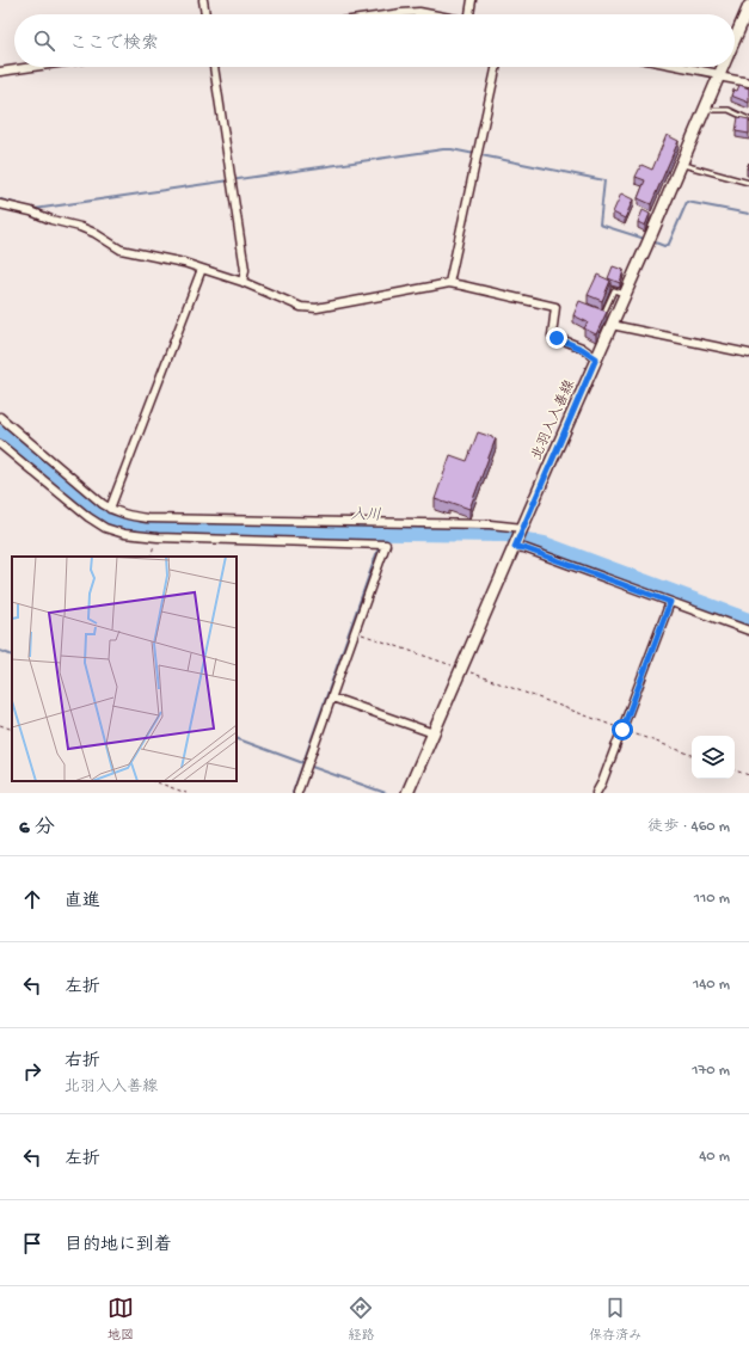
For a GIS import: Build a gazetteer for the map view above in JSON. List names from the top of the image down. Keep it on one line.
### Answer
{"streets":{"main road":["北羽入入善線"]},"water":["入川"],"page":{"search":"ここで検索","heading":["6 分","徒歩 · 460 m"],"list":[["直進","110 m"],["左折","140 m"],["右折","北羽入入善線","170 m"],["左折","40 m"],"目的地に到着"],"nav":["地図","経路","保存済み"]}}
